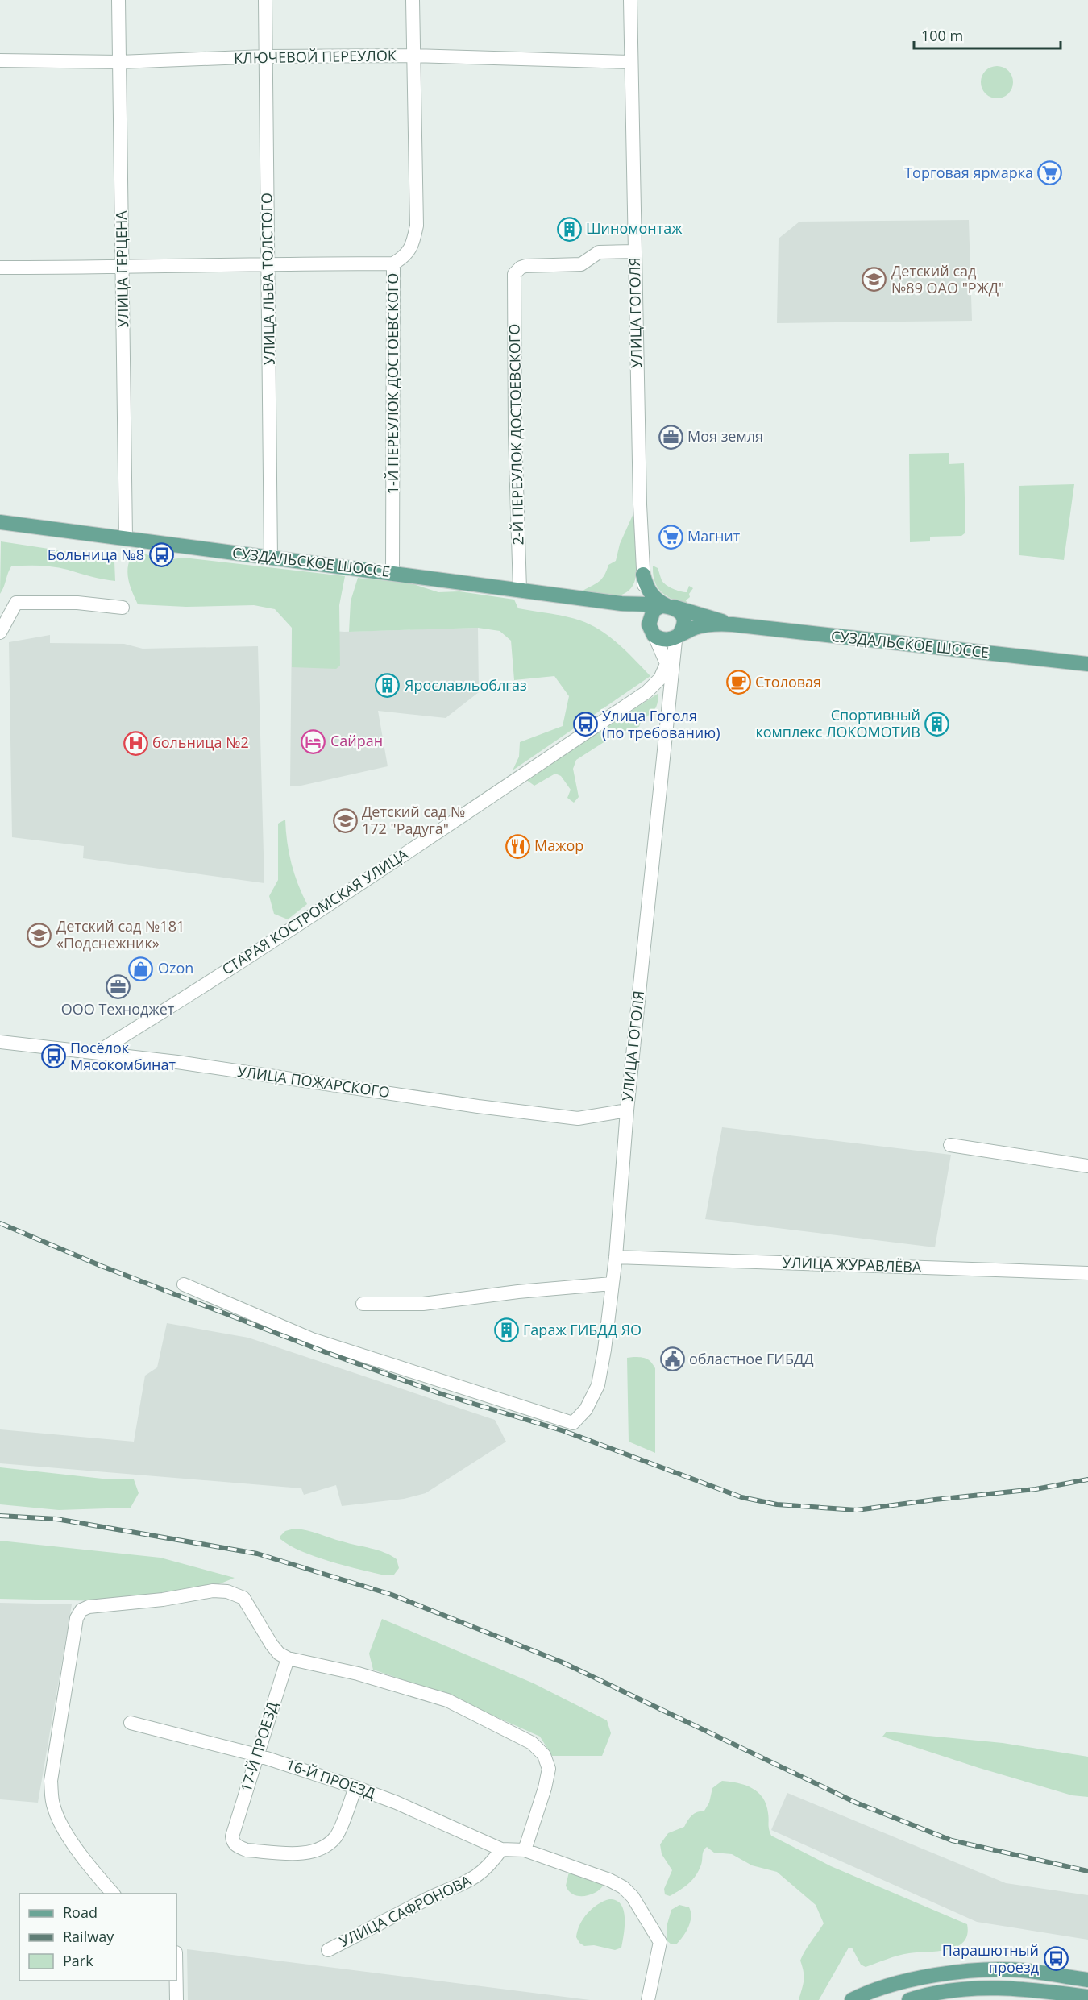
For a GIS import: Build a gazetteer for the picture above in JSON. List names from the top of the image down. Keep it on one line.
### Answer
{"streets":{"main road":["СУЗДАЛЬСКОЕ ШОССЕ"],"street":["КЛЮЧЕВОЙ ПЕРЕУЛОК","УЛИЦА ГЕРЦЕНА","УЛИЦА ЛЬВА ТОЛСТОГО","УЛИЦА ГОГОЛЯ","1-Й ПЕРЕУЛОК ДОСТОЕВСКОГО","2-Й ПЕРЕУЛОК ДОСТОЕВСКОГО","СТАРАЯ КОСТРОМСКАЯ УЛИЦА","УЛИЦА ПОЖАРСКОГО","УЛИЦА ЖУРАВЛЁВА","17-Й ПРОЕЗД","16-Й ПРОЕЗД","УЛИЦА САФРОНОВА"]},"crossings":[["КЛЮЧЕВОЙ ПЕРЕУЛОК","УЛИЦА ГЕРЦЕНА"],["КЛЮЧЕВОЙ ПЕРЕУЛОК","УЛИЦА ЛЬВА ТОЛСТОГО"],["КЛЮЧЕВОЙ ПЕРЕУЛОК","УЛИЦА ГОГОЛЯ"],["КЛЮЧЕВОЙ ПЕРЕУЛОК","1-Й ПЕРЕУЛОК ДОСТОЕВСКОГО"],["УЛИЦА ГЕРЦЕНА","СУЗДАЛЬСКОЕ ШОССЕ"],["УЛИЦА ЛЬВА ТОЛСТОГО","СУЗДАЛЬСКОЕ ШОССЕ"],["УЛИЦА ГОГОЛЯ","2-Й ПЕРЕУЛОК ДОСТОЕВСКОГО"],["УЛИЦА ГОГОЛЯ","СУЗДАЛЬСКОЕ ШОССЕ"],["УЛИЦА ГОГОЛЯ","СТАРАЯ КОСТРОМСКАЯ УЛИЦА"],["УЛИЦА ГОГОЛЯ","УЛИЦА ПОЖАРСКОГО"],["УЛИЦА ГОГОЛЯ","УЛИЦА ЖУРАВЛЁВА"],["1-Й ПЕРЕУЛОК ДОСТОЕВСКОГО","СУЗДАЛЬСКОЕ ШОССЕ"],["2-Й ПЕРЕУЛОК ДОСТОЕВСКОГО","СУЗДАЛЬСКОЕ ШОССЕ"],["СУЗДАЛЬСКОЕ ШОССЕ","СТАРАЯ КОСТРОМСКАЯ УЛИЦА"],["СТАРАЯ КОСТРОМСКАЯ УЛИЦА","УЛИЦА ПОЖАРСКОГО"],["17-Й ПРОЕЗД","16-Й ПРОЕЗД"],["16-Й ПРОЕЗД","УЛИЦА САФРОНОВА"]],"places":{"supermarket":["Торговая ярмарка","Магнит"],"building":["Шиномонтаж","Ярославльоблгаз","Спортивный комплекс ЛОКОМОТИВ","Гараж ГИБДД ЯО"],"school or university":["Детский сад №89 ОАО \"РЖД\"","Детский сад № 172 \"Радуга\"","Детский сад №181 «Подснежник»"],"office":["Моя земля","ООО Техноджет"],"bus stop":["Больница №8","Улица Гоголя (по требованию)","Посёлок Мясокомбинат","Парашютный проезд"],"cafe":["Столовая"],"hotel":["Сайран"],"hospital":["больница №2"],"restaurant":["Мажор"],"shop":["Ozon"],"public building":["областное ГИБДД"]},"legend":["Road","Railway","Park"],"scale_bar":"100 m"}
